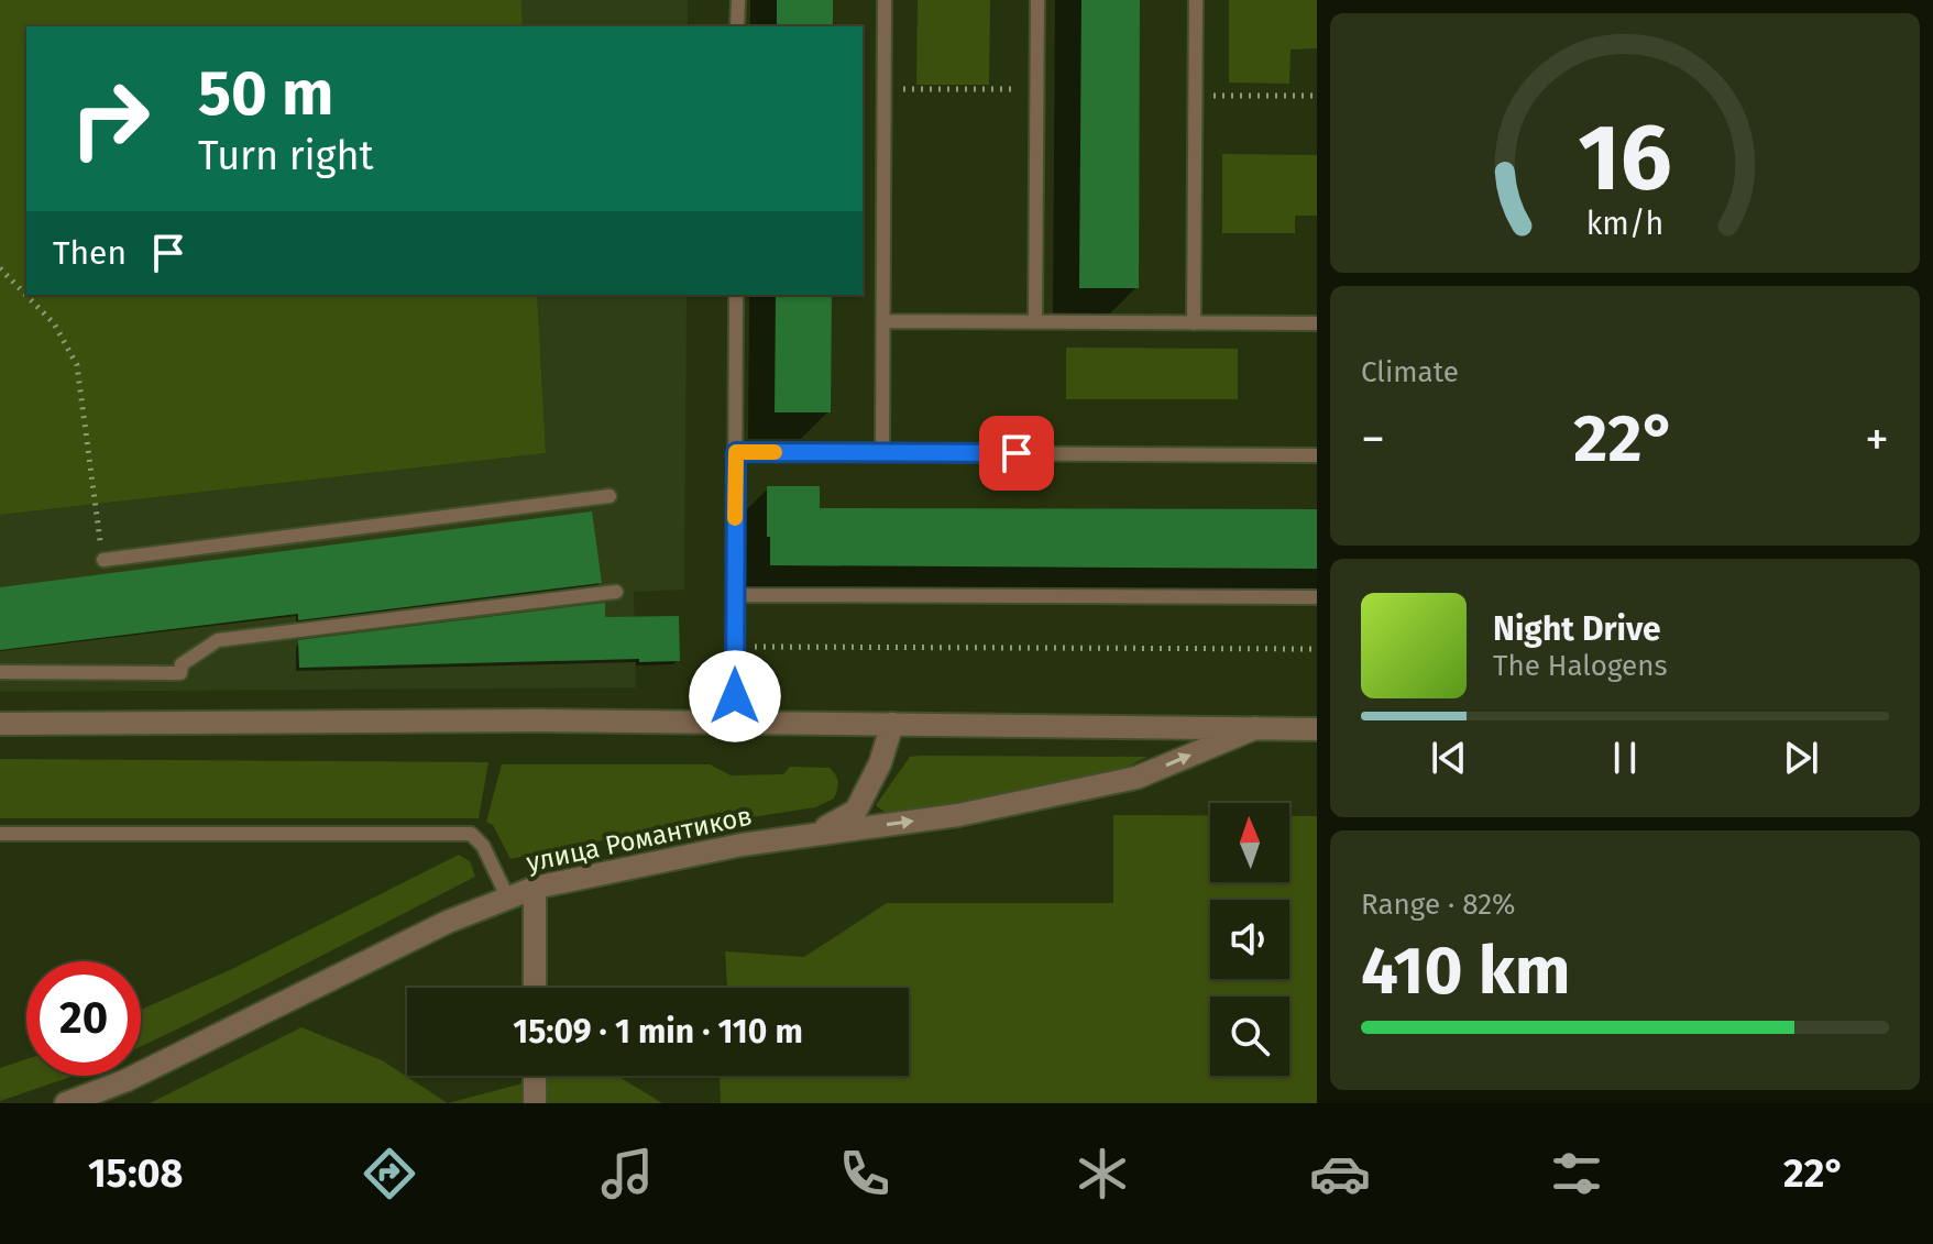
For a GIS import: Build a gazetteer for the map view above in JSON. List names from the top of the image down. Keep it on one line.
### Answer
{"streets":{"street":["улица Романтиков"]},"north":"top","page":{"turn":["50 m","Turn right"],"then":"Then","tile":["Climate",["Range · 82%","410 km"]],"heat":["−","22°","+"],"song":["Night Drive","The Halogens"],"limit":"20","trip":"15:09 · 1 min · 110 m","tabs":["15:08","22°"],"gauge":["16","km/h"]}}
